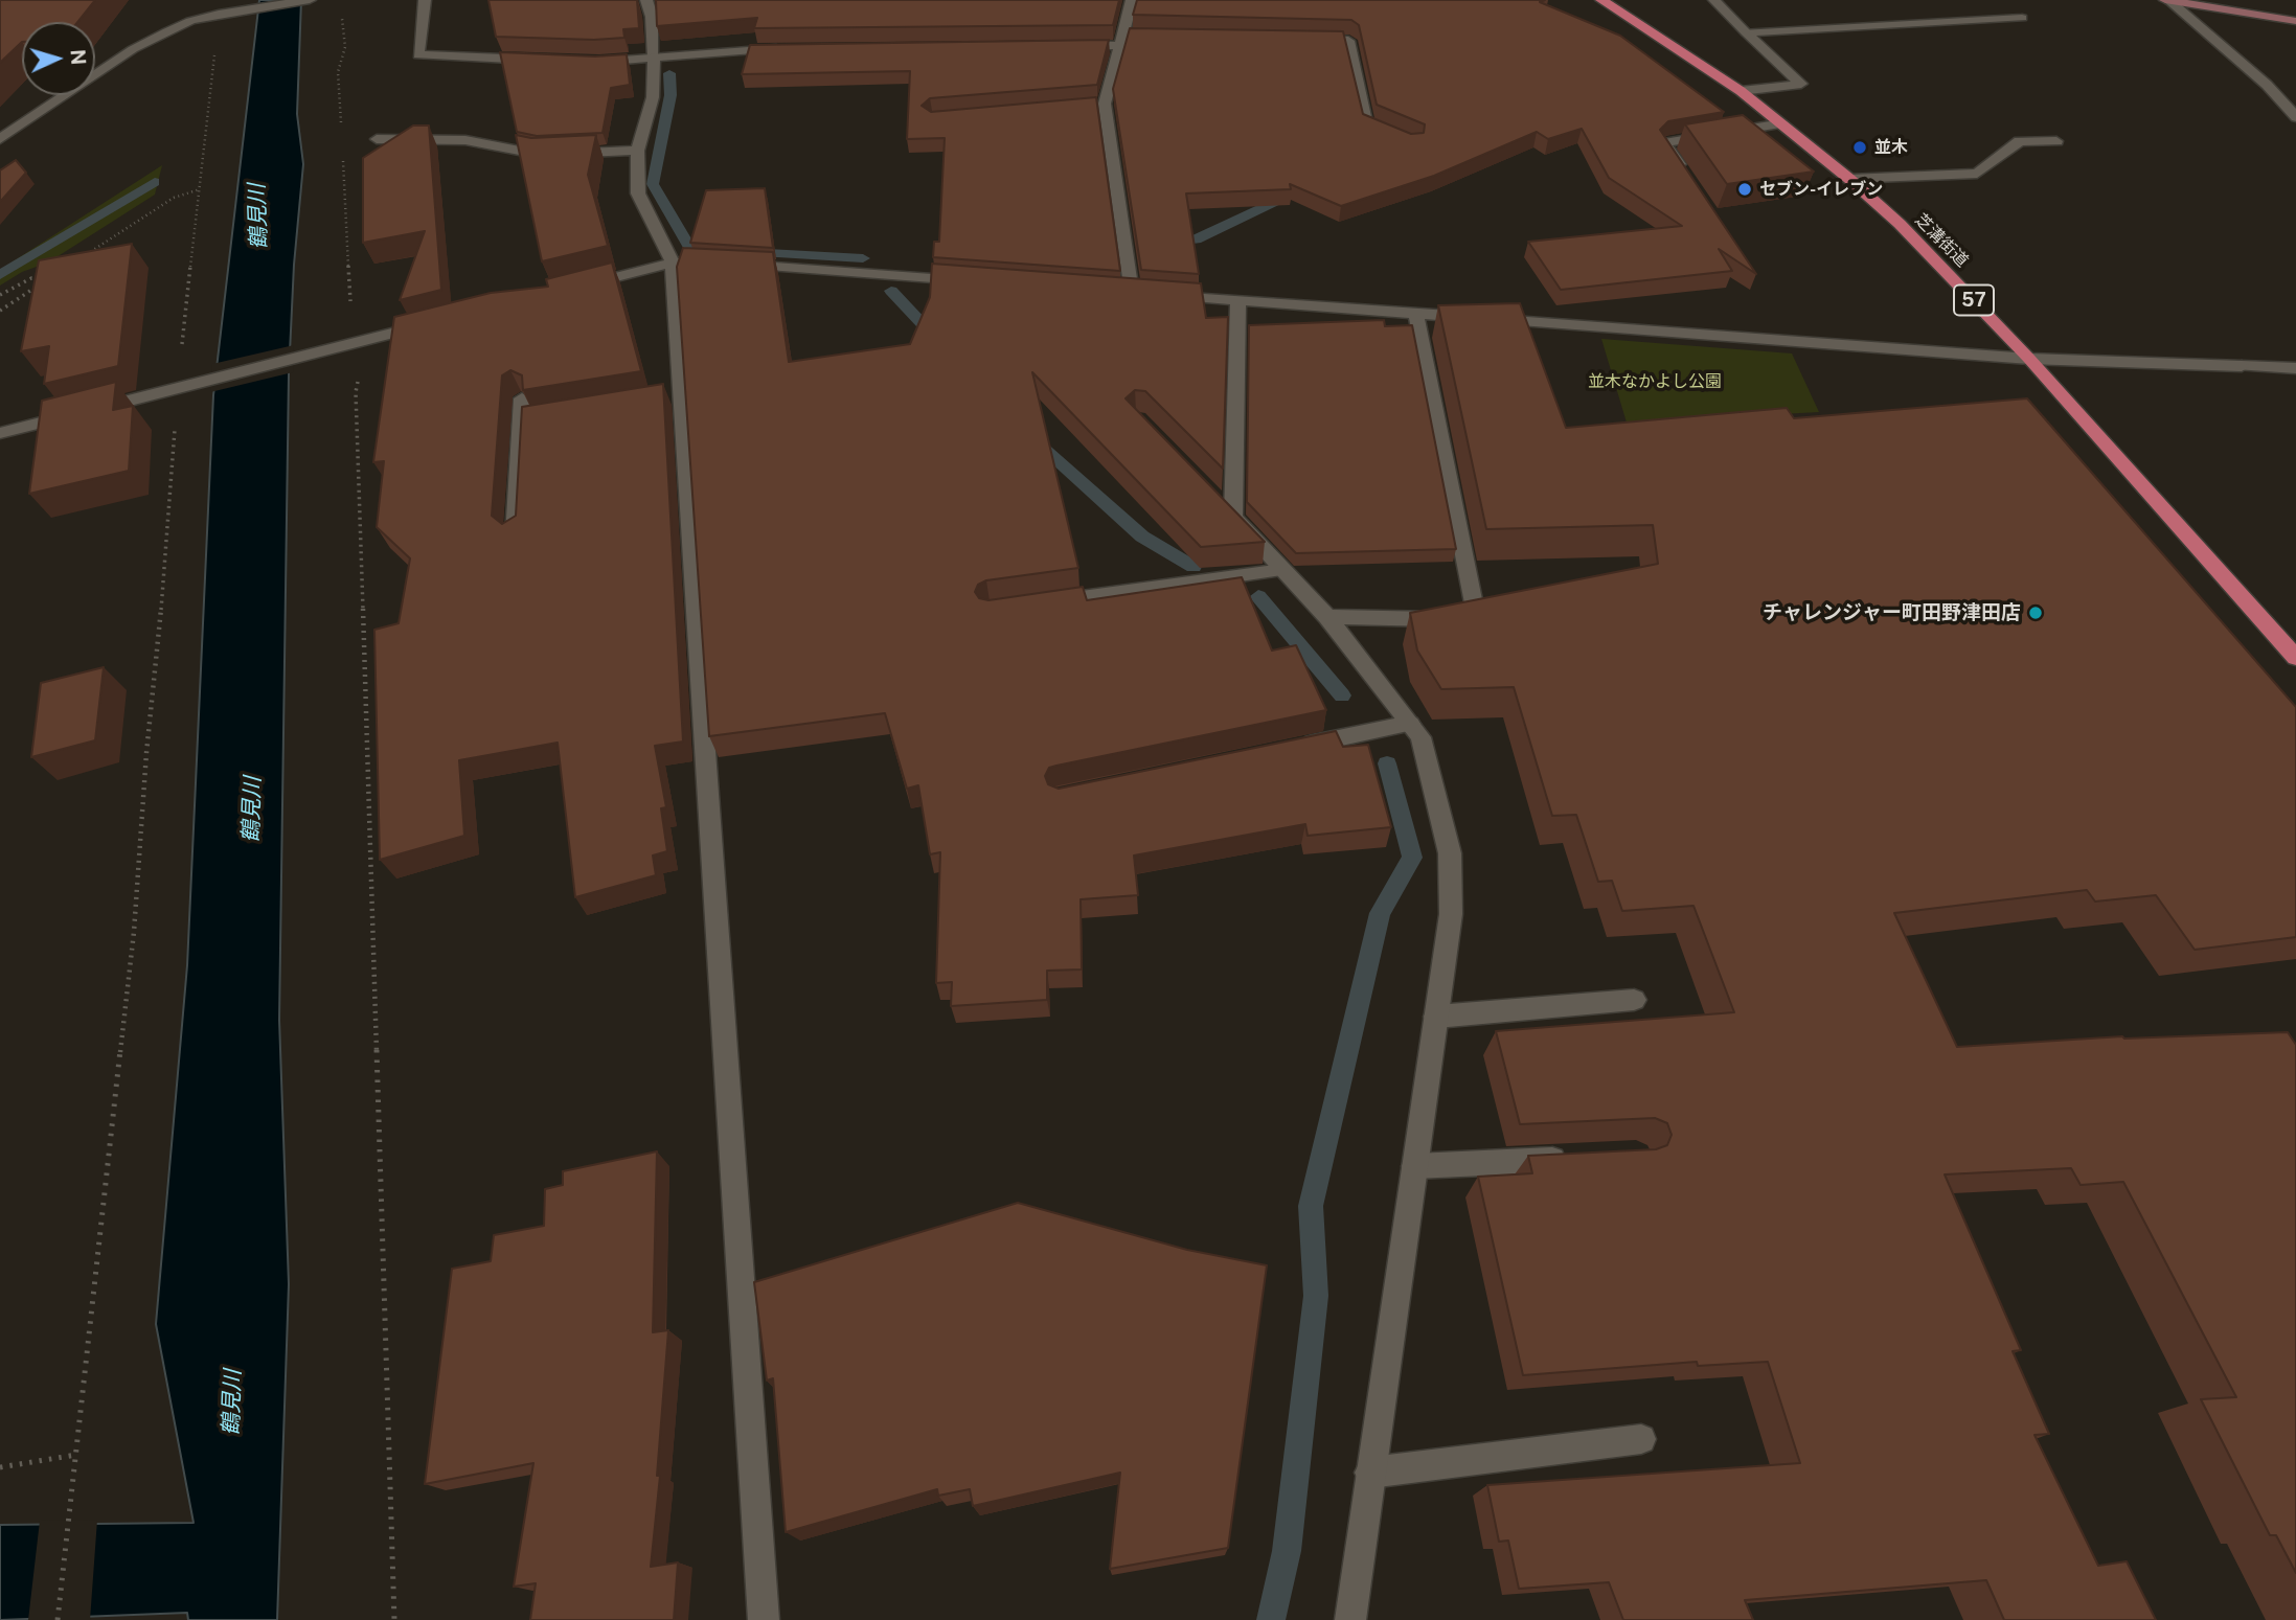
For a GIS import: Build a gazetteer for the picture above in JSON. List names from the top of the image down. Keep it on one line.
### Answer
{"streets":{"main road":["芝溝街道","57"]},"water":["鶴見川"],"parks":["並木なかよし公園"],"places":["並木","セブン-イレブン","チャレンジャー町田野津田店"],"north":"right"}
